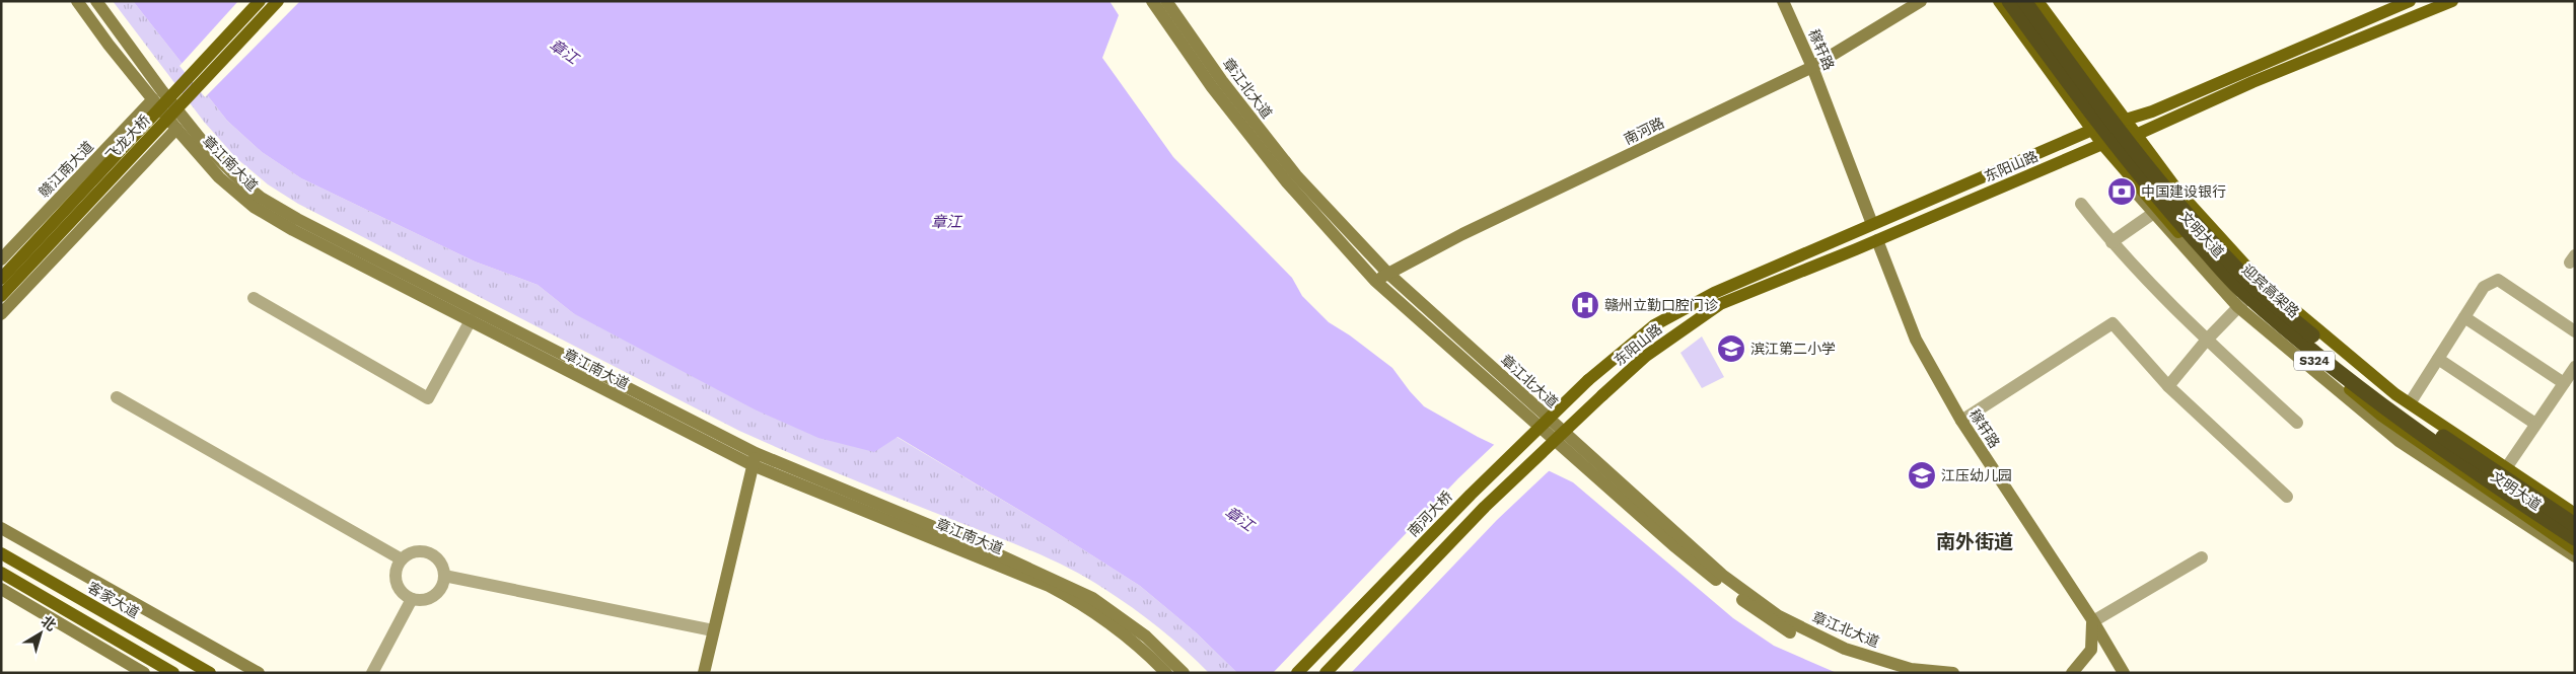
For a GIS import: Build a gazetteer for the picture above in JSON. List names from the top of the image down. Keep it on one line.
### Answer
{"streets":{"highway":["迎宾高架路"],"main road":["稼轩路","章江北大道","南河路","飞龙大桥","章江南大道","东阳山路","赣江南大道","文明大道","S324","南河大桥","客家大道"]},"crossings":[["稼轩路","南河路"],["稼轩路","东阳山路"],["章江北大道","南河路"],["章江南大道","赣江南大道"],["东阳山路","文明大道"],["东阳山路","南河大桥"]],"districts":["南外街道"],"water":["章江"],"places":{"bank":["中国建设银行"],"hospital":["赣州立勤口腔门诊"],"school or university":["滨江第二小学","江压幼儿园"]},"north":"top right"}
